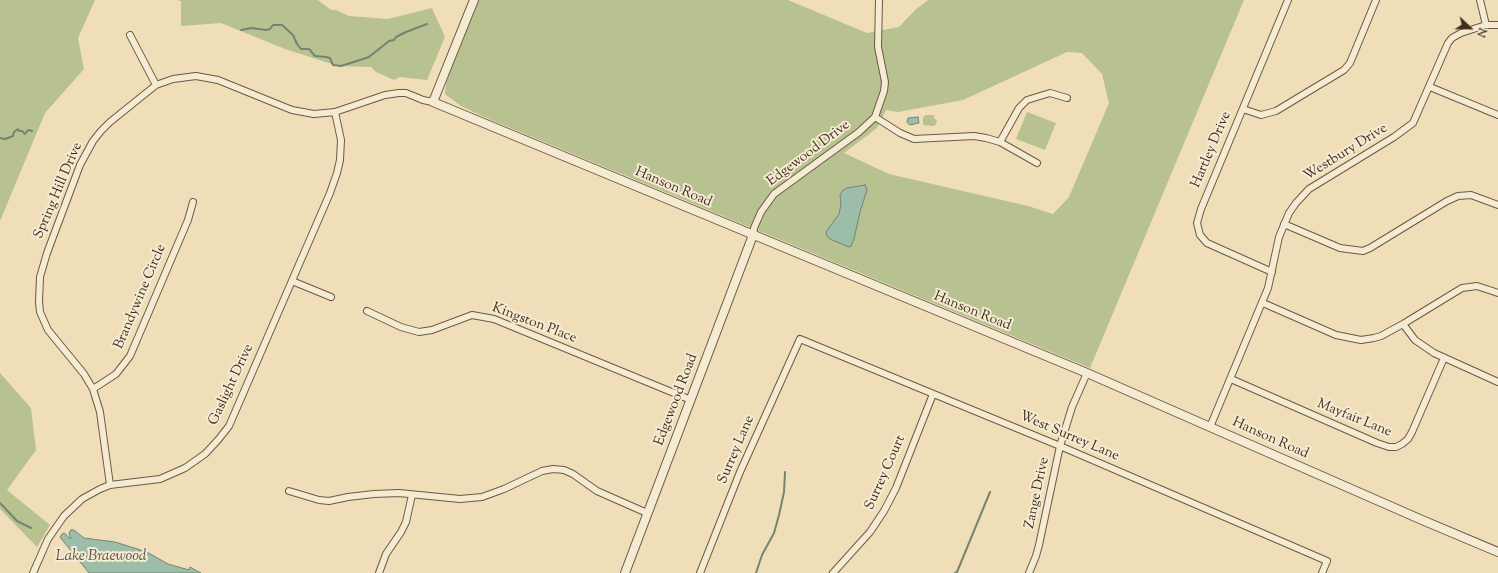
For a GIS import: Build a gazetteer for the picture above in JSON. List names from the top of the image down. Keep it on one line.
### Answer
{"streets":{"street":["Hartley Drive","Westbury Drive","Edgewood Drive","Hanson Road","Spring Hill Drive","Brandywine Circle","Kingston Place","Gaslight Drive","Edgewood Road","Mayfair Lane","West Surrey Lane","Surrey Lane","Surrey Court","Zange Drive"]},"crossings":[["Hartley Drive","Westbury Drive"],["Westbury Drive","Hanson Road"],["Westbury Drive","Mayfair Lane"],["Edgewood Drive","Hanson Road"],["Edgewood Drive","Edgewood Road"],["Hanson Road","Spring Hill Drive"],["Hanson Road","Edgewood Road"],["Hanson Road","Zange Drive"],["Spring Hill Drive","Brandywine Circle"],["Spring Hill Drive","Gaslight Drive"],["Kingston Place","Edgewood Road"],["West Surrey Lane","Surrey Lane"],["West Surrey Lane","Surrey Court"],["West Surrey Lane","Zange Drive"]],"water":["Lake Braewood"],"north":"right"}
